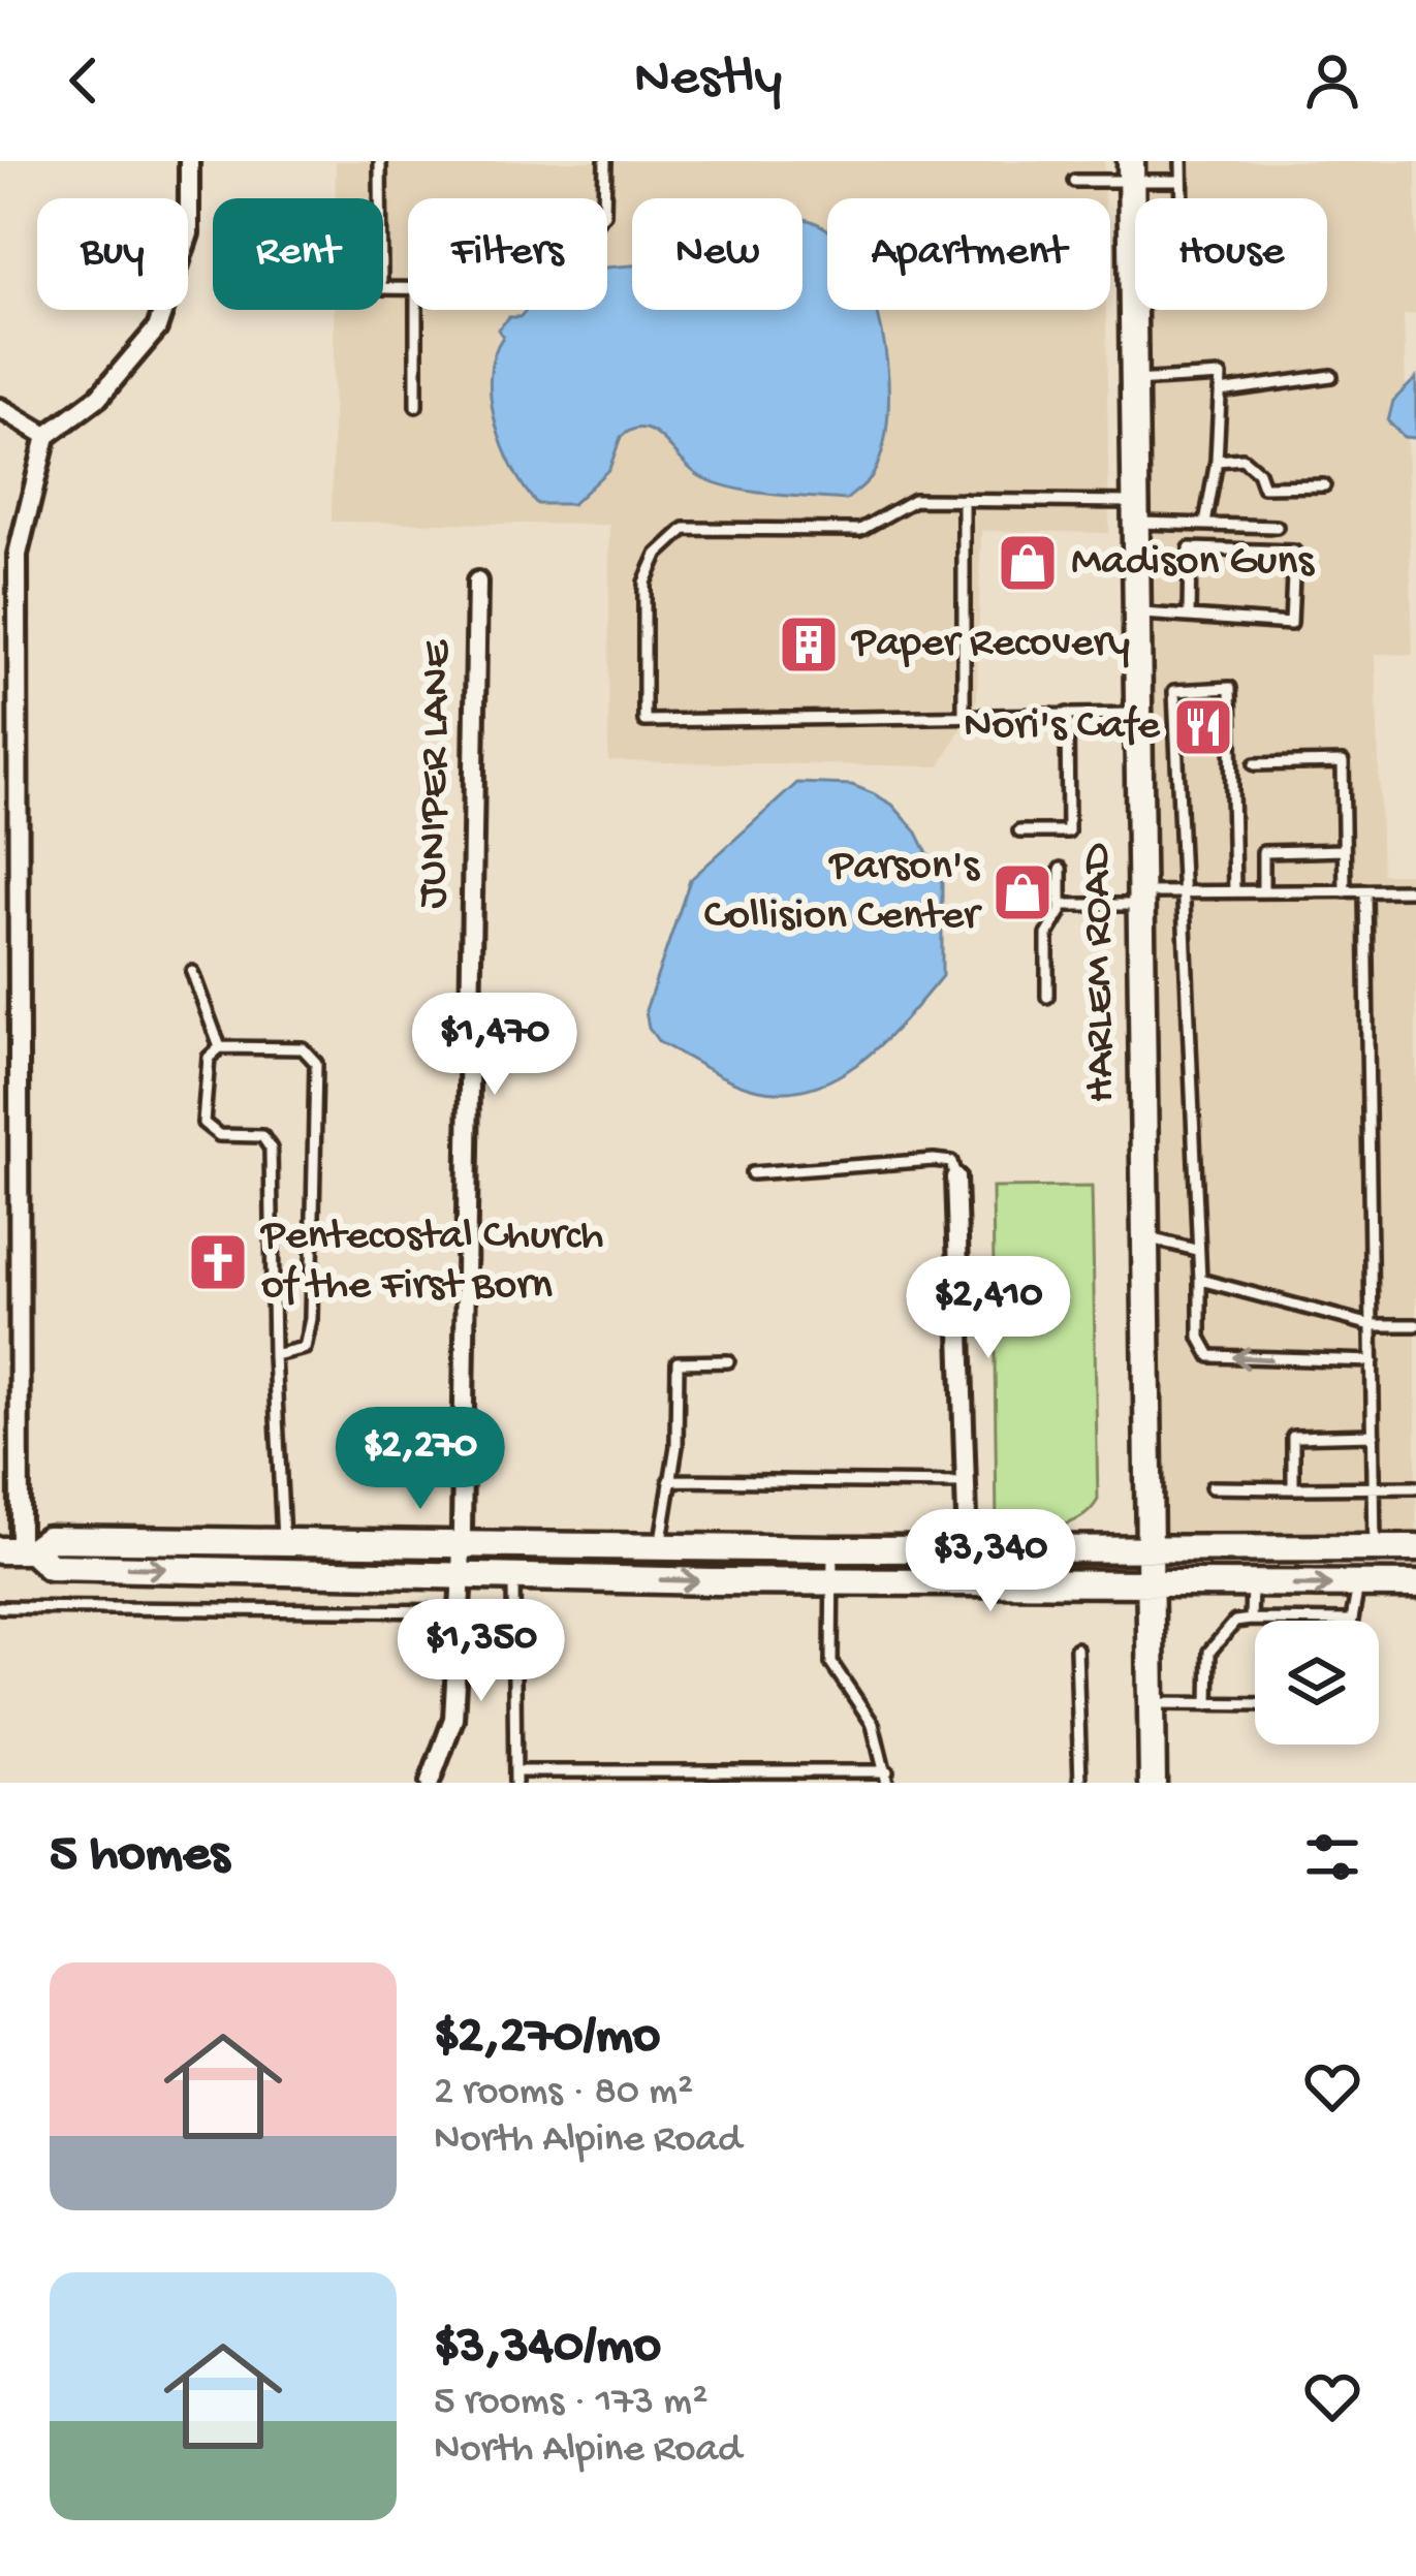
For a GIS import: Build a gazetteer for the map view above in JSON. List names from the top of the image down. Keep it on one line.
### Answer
{"streets":{"main road":["HARLEM ROAD"],"street":["JUNIPER LANE"]},"places":{"shop":["Madison Guns","Parson's Collision Center"],"building":["Paper Recovery"],"restaurant":["Nori's Cafe"],"church":["Pentecostal Church of the First Born"]},"page":{"header":"Nestly","chip":["Buy","Rent","Filters","New","Apartment","House"],"price":["$1,470","$2,410","$2,270","$3,340","$1,350"],"heading":"5 homes","list":[{"name":"$2,270/mo","note":"2 rooms · 80 m² · North Alpine Road"},{"name":"$3,340/mo","note":"5 rooms · 173 m² · North Alpine Road"}]}}
